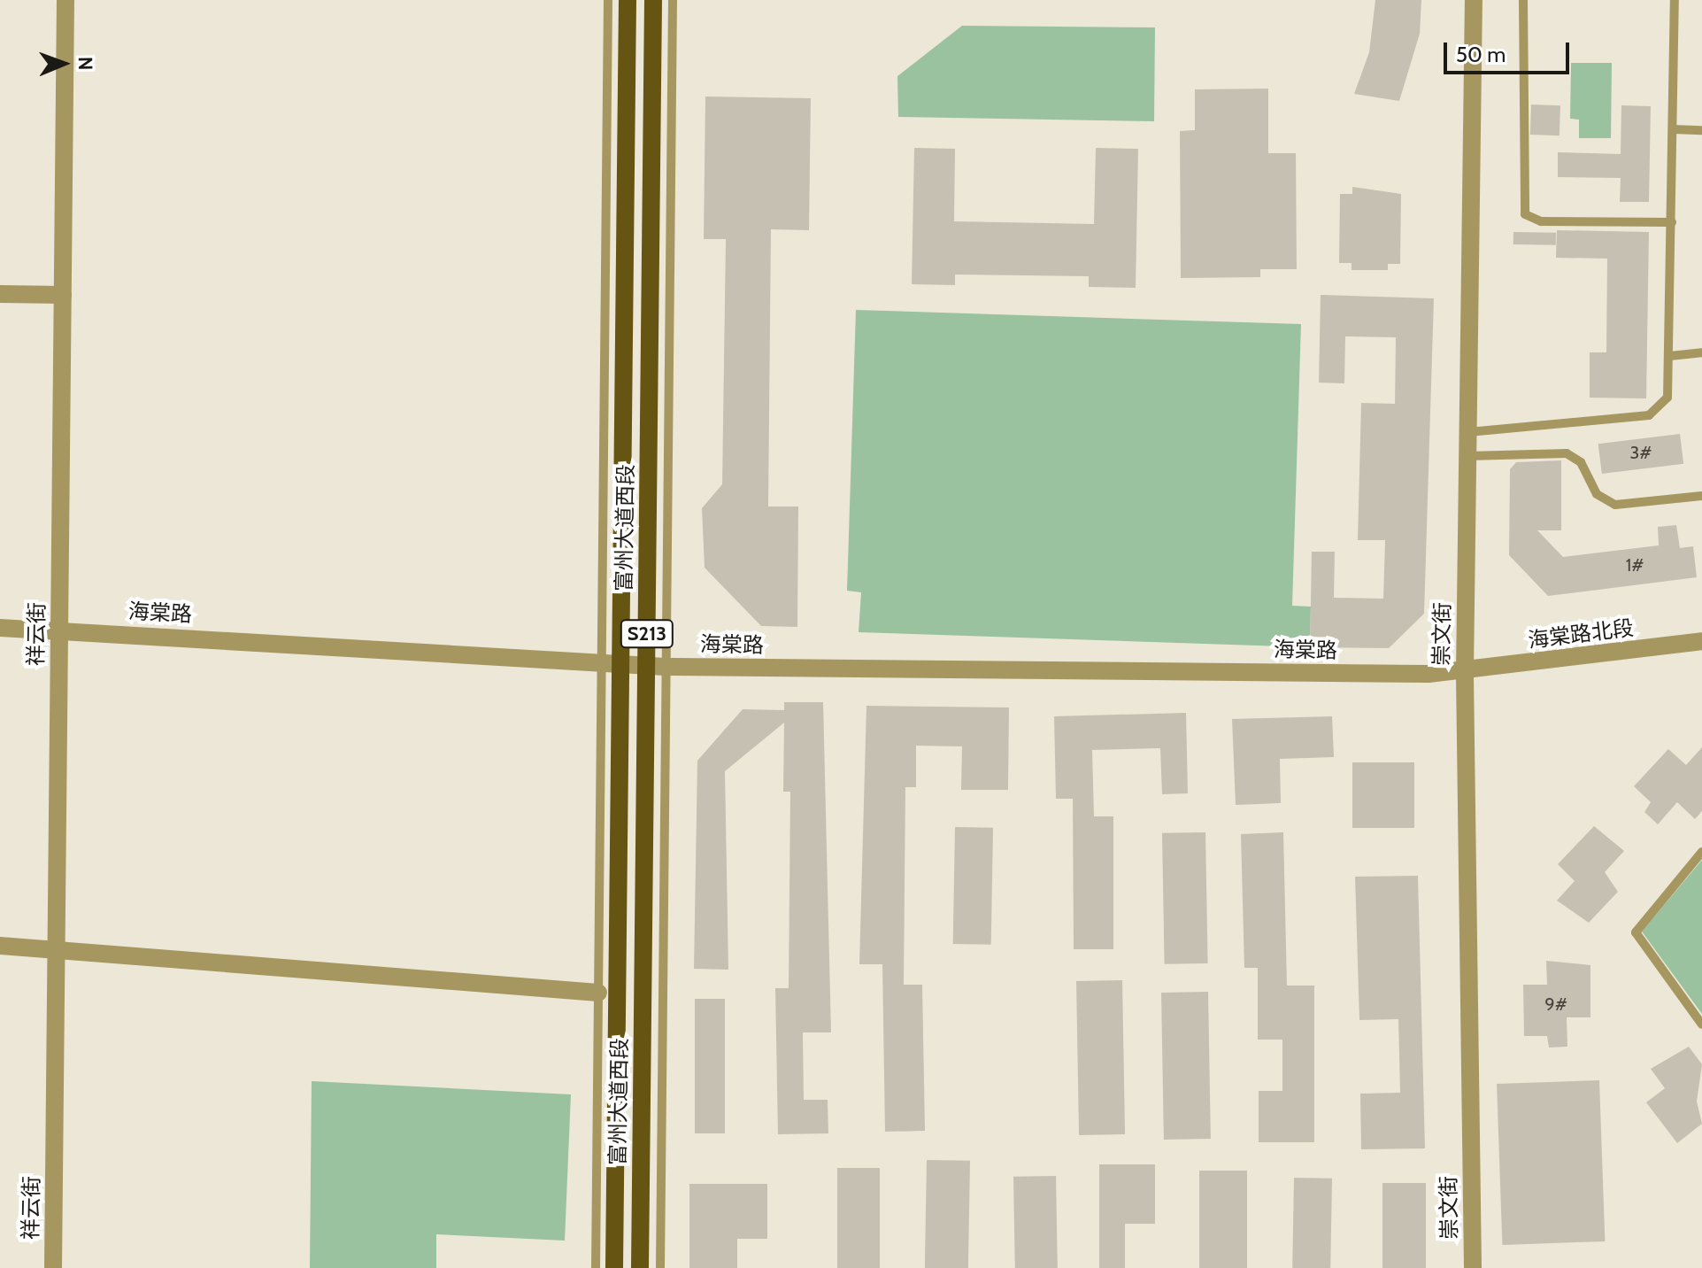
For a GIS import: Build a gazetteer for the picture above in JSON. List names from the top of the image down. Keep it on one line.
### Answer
{"streets":{"main road":["富州大道西段","S213"],"street":["海棠路","祥云街","崇文街","海棠路北段"]},"crossings":[["富州大道西段","海棠路"],["海棠路","祥云街"],["海棠路","崇文街"],["海棠路","海棠路北段"],["崇文街","海棠路北段"]],"house_numbers":["3#","1#","9#"],"scale_bar":"50 m","north":"right"}
